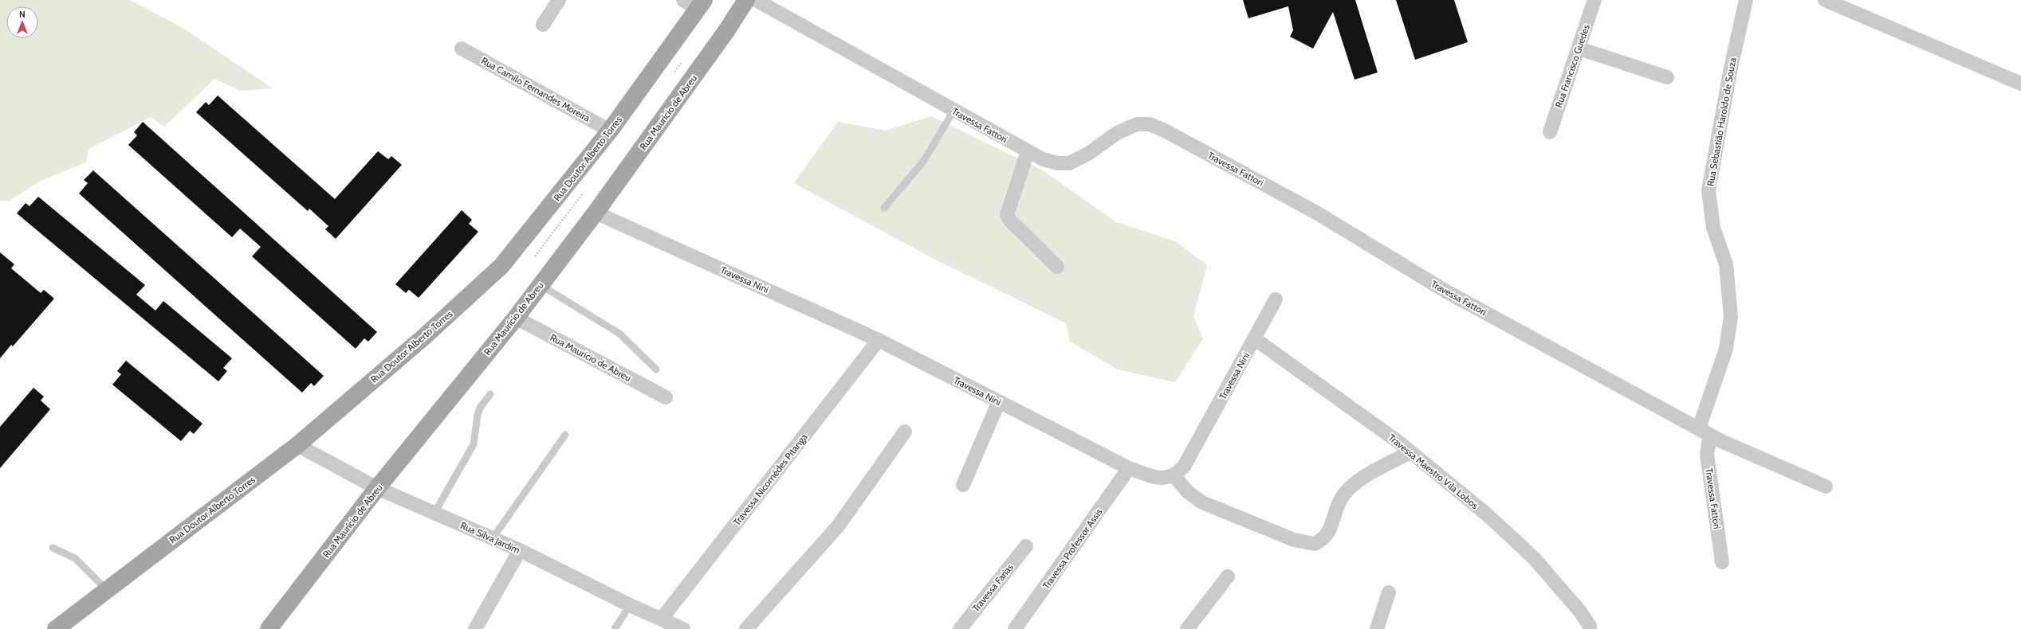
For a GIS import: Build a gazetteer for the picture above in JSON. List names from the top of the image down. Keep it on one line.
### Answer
{"streets":{"main road":["Rua Maurício de Abreu","Rua Doutor Alberto Torres"],"street":["Rua Francisco Guedes","Rua Camilo Fernandes Moreira","Rua Sebastião Haroldo de Souza","Travessa Fattori","Travessa Nini","Rua Mauricio de Abreu","Travessa Maestro Vila Lobos","Travessa Nicomédes Pitanga","Rua Silva Jardim","Travessa Professor Assis","Travessa Farias"]},"crossings":[["Rua Camilo Fernandes Moreira","Rua Doutor Alberto Torres"],["Rua Maurício de Abreu","Travessa Nini"],["Rua Maurício de Abreu","Rua Mauricio de Abreu"],["Rua Maurício de Abreu","Rua Silva Jardim"],["Rua Sebastião Haroldo de Souza","Travessa Fattori"],["Rua Doutor Alberto Torres","Rua Silva Jardim"],["Travessa Nini","Travessa Maestro Vila Lobos"],["Travessa Nini","Travessa Nicomédes Pitanga"],["Travessa Nini","Travessa Professor Assis"],["Travessa Nicomédes Pitanga","Rua Silva Jardim"]],"north":"top"}
